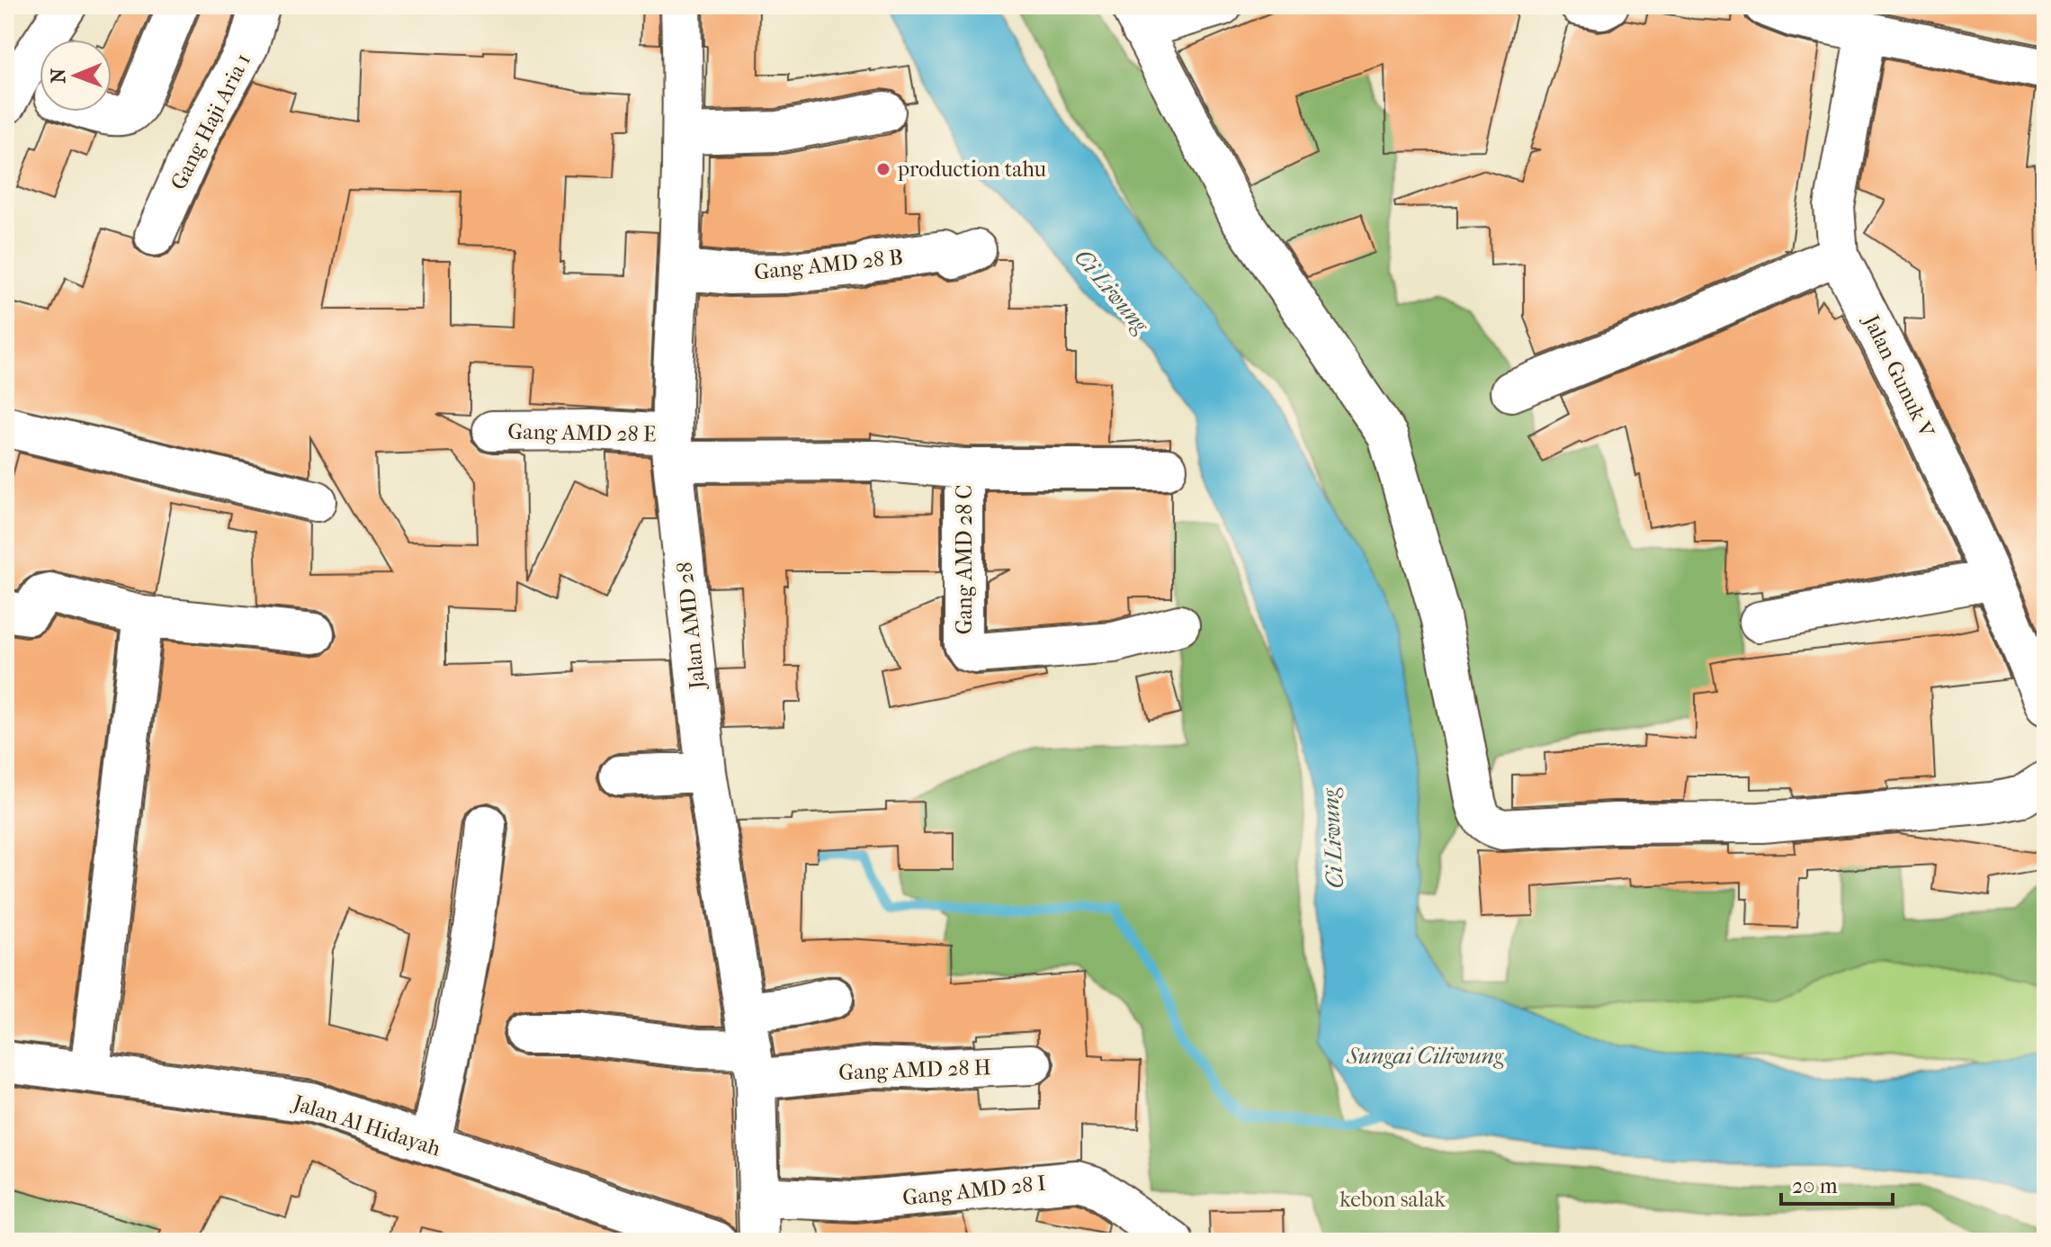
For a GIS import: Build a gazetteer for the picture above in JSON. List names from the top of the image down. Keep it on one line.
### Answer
{"streets":{"street":["Gang Haji Aria 1","Gang AMD 28 B","Jalan Gunuk V","Gang AMD 28 E","Gang AMD 28 C","Jalan AMD 28","Gang AMD 28 H","Jalan Al Hidayah","Gang AMD 28 I"]},"crossings":[["Gang AMD 28 B","Jalan AMD 28"],["Gang AMD 28 E","Gang AMD 28 C"],["Gang AMD 28 E","Jalan AMD 28"],["Gang AMD 28 C","Jalan AMD 28"],["Jalan AMD 28","Gang AMD 28 H"],["Jalan AMD 28","Gang AMD 28 I"]],"water":["Ci Liwung","Sungai Ciliwung"],"parks":["kebon salak"],"places":["production tahu"],"scale_bar":"20 m","north":"left"}
